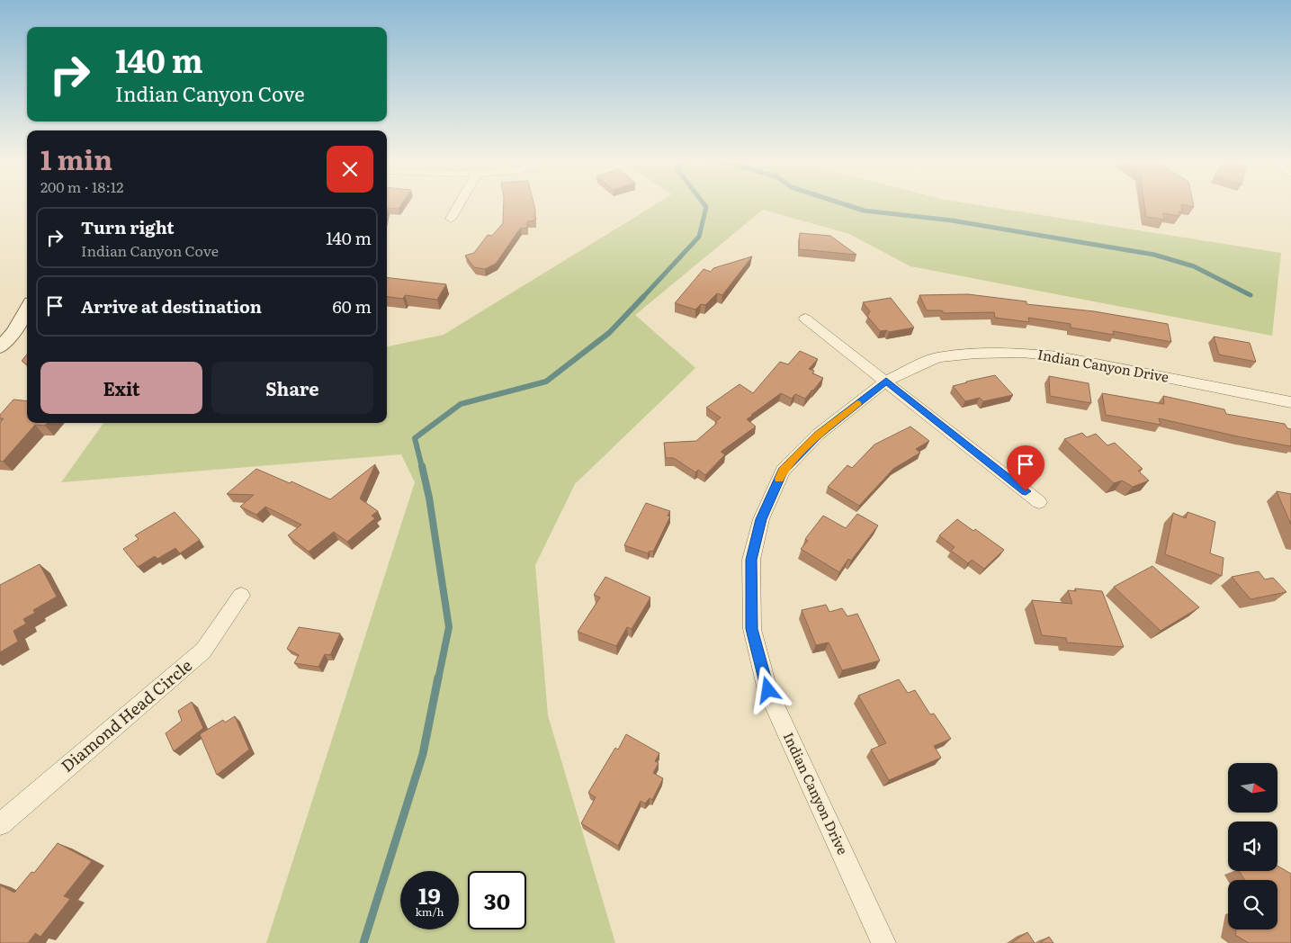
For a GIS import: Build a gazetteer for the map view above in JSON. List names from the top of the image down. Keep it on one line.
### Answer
{"streets":{"street":["Indian Canyon Drive","Diamond Head Circle"]},"north":"right","page":{"turn":["140 m","Indian Canyon Cove"],"heading":["1 min","200 m · 18:12"],"list":[{"name":"Turn right","note":"Indian Canyon Cove","value":"140 m"},{"name":"Arrive at destination","value":"60 m"}],"buttons":["Exit","Share"],"speed":"19 km/h","limit":"30"}}
